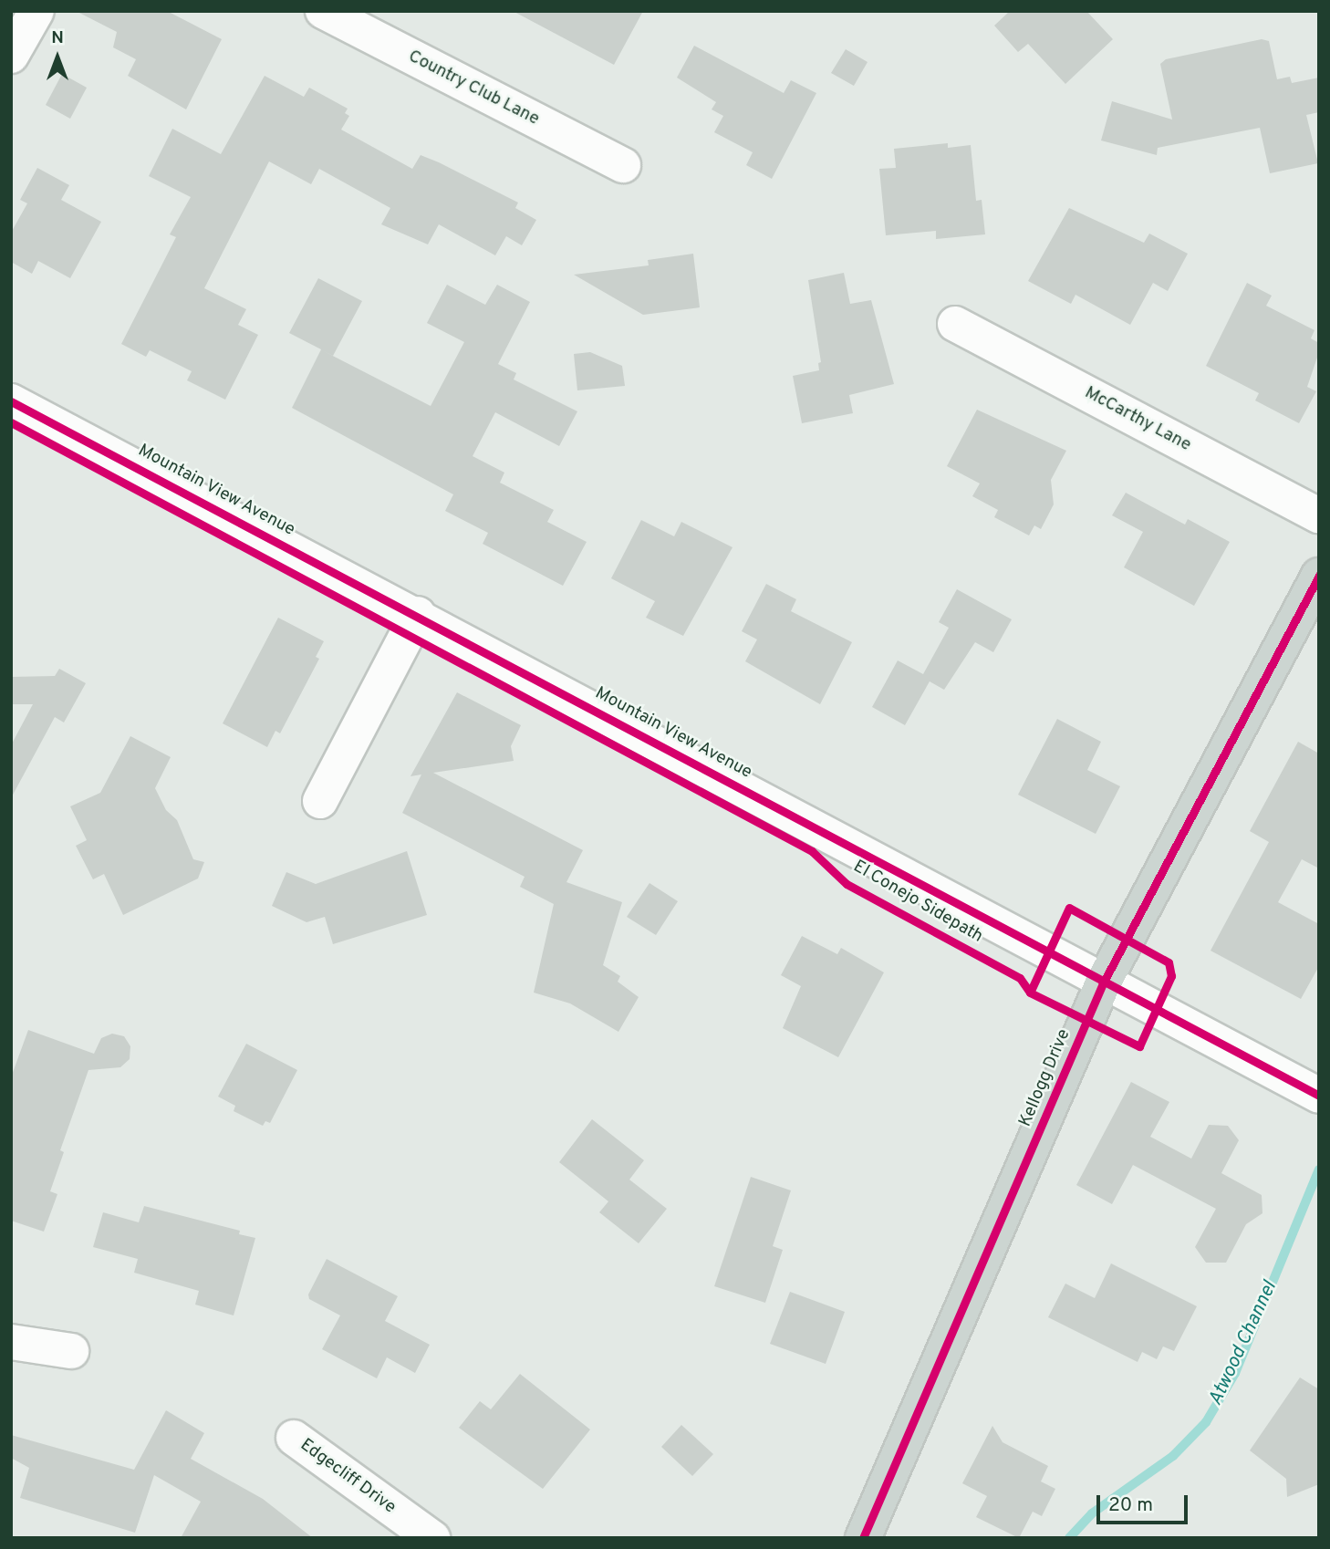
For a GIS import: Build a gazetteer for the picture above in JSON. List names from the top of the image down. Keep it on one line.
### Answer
{"streets":{"main road":["Kellogg Drive"],"street":["Country Club Lane","McCarthy Lane","Mountain View Avenue","Edgecliff Drive"],"cycle path":["El Conejo Sidepath"]},"crossings":[["Mountain View Avenue","Kellogg Drive"]],"water":["Atwood Channel"],"scale_bar":"20 m","north":"top"}
